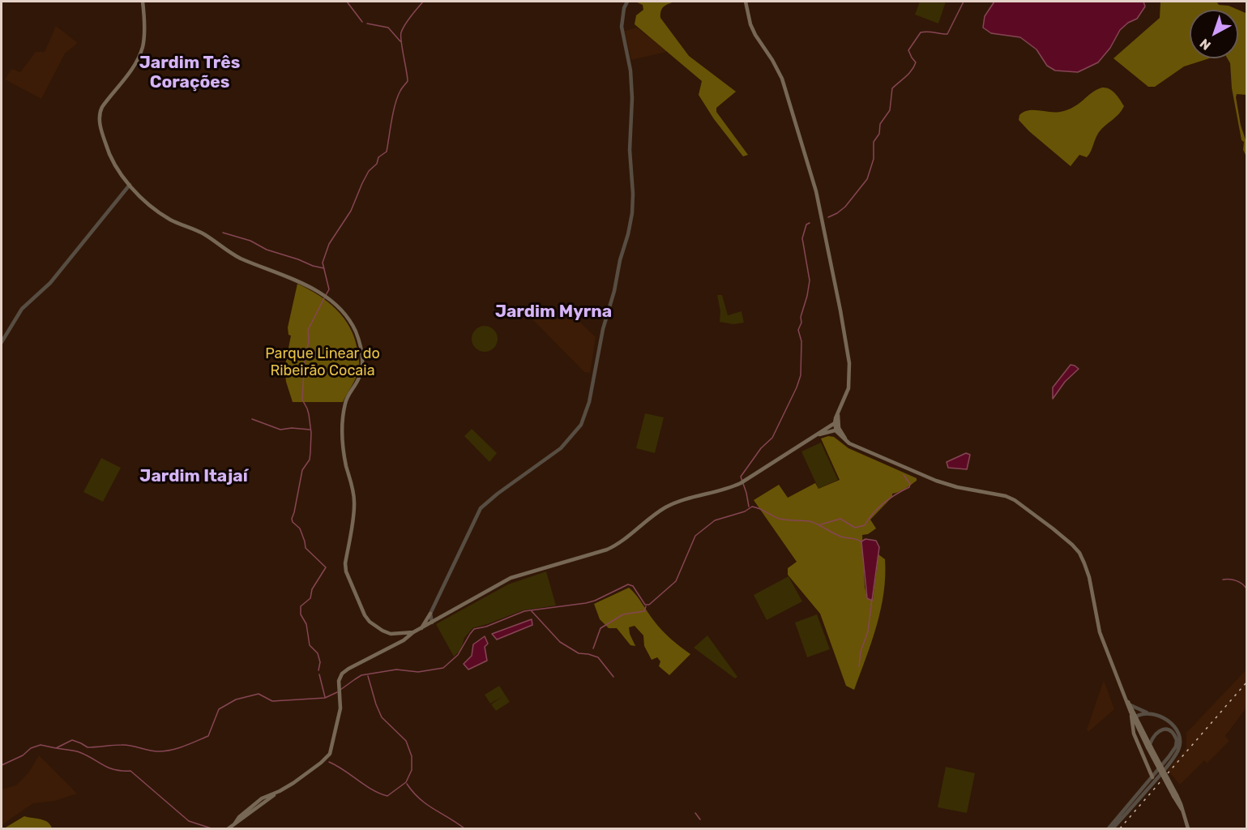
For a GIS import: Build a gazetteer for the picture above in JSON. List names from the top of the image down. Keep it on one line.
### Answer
{"districts":["Jardim Três Corações","Jardim Myrna","Jardim Itajaí"],"parks":["Parque Linear do Ribeirão Cocaia"],"north":"bottom left"}
